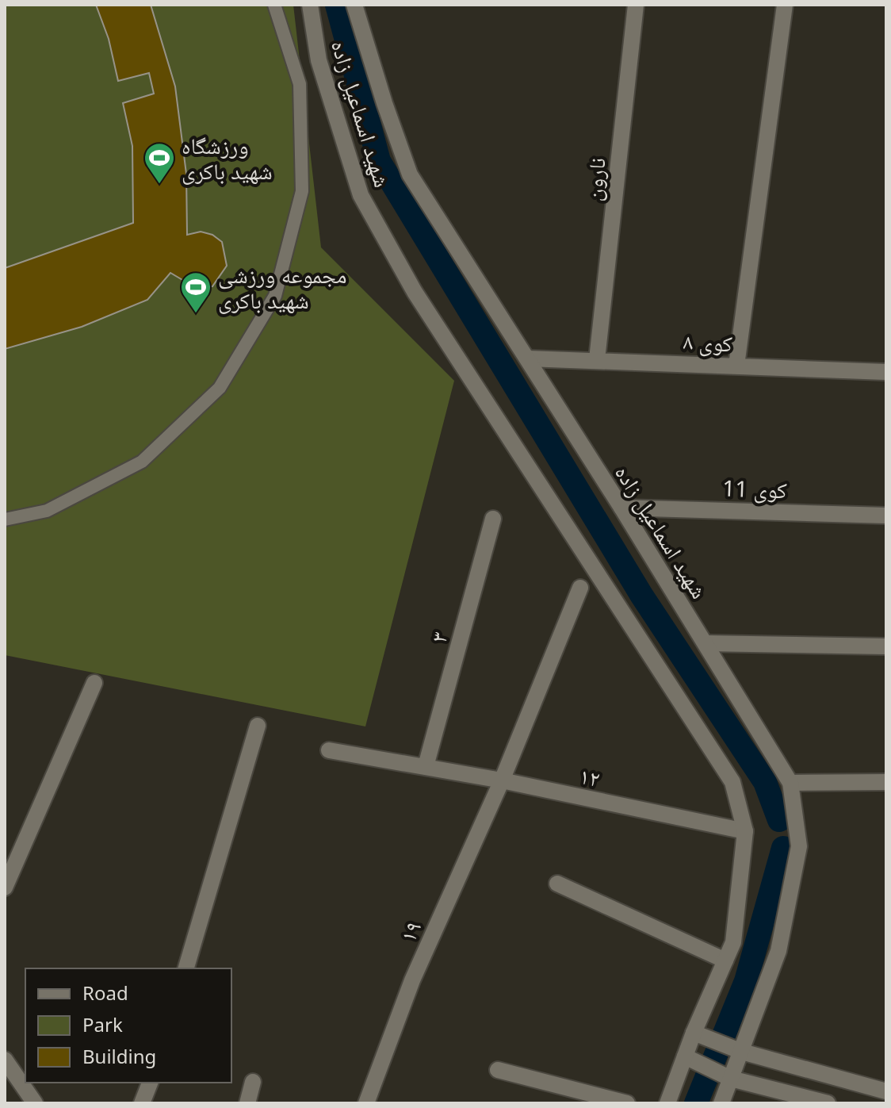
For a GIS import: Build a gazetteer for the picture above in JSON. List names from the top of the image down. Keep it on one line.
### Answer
{"streets":{"street":["شهید اسماعیل زاده","نارون","کوی ۸","کوی 11","۳","۱۲","۱۹"]},"crossings":[["شهید اسماعیل زاده","کوی ۸"],["شهید اسماعیل زاده","کوی 11"],["شهید اسماعیل زاده","۱۲"],["نارون","کوی ۸"],["۳","۱۲"],["۱۲","۱۹"]],"places":{"sports":["ورزشگاه شهید باکری","مجموعه ورزشی شهید باکری"]},"legend":["Road","Park","Building"]}
